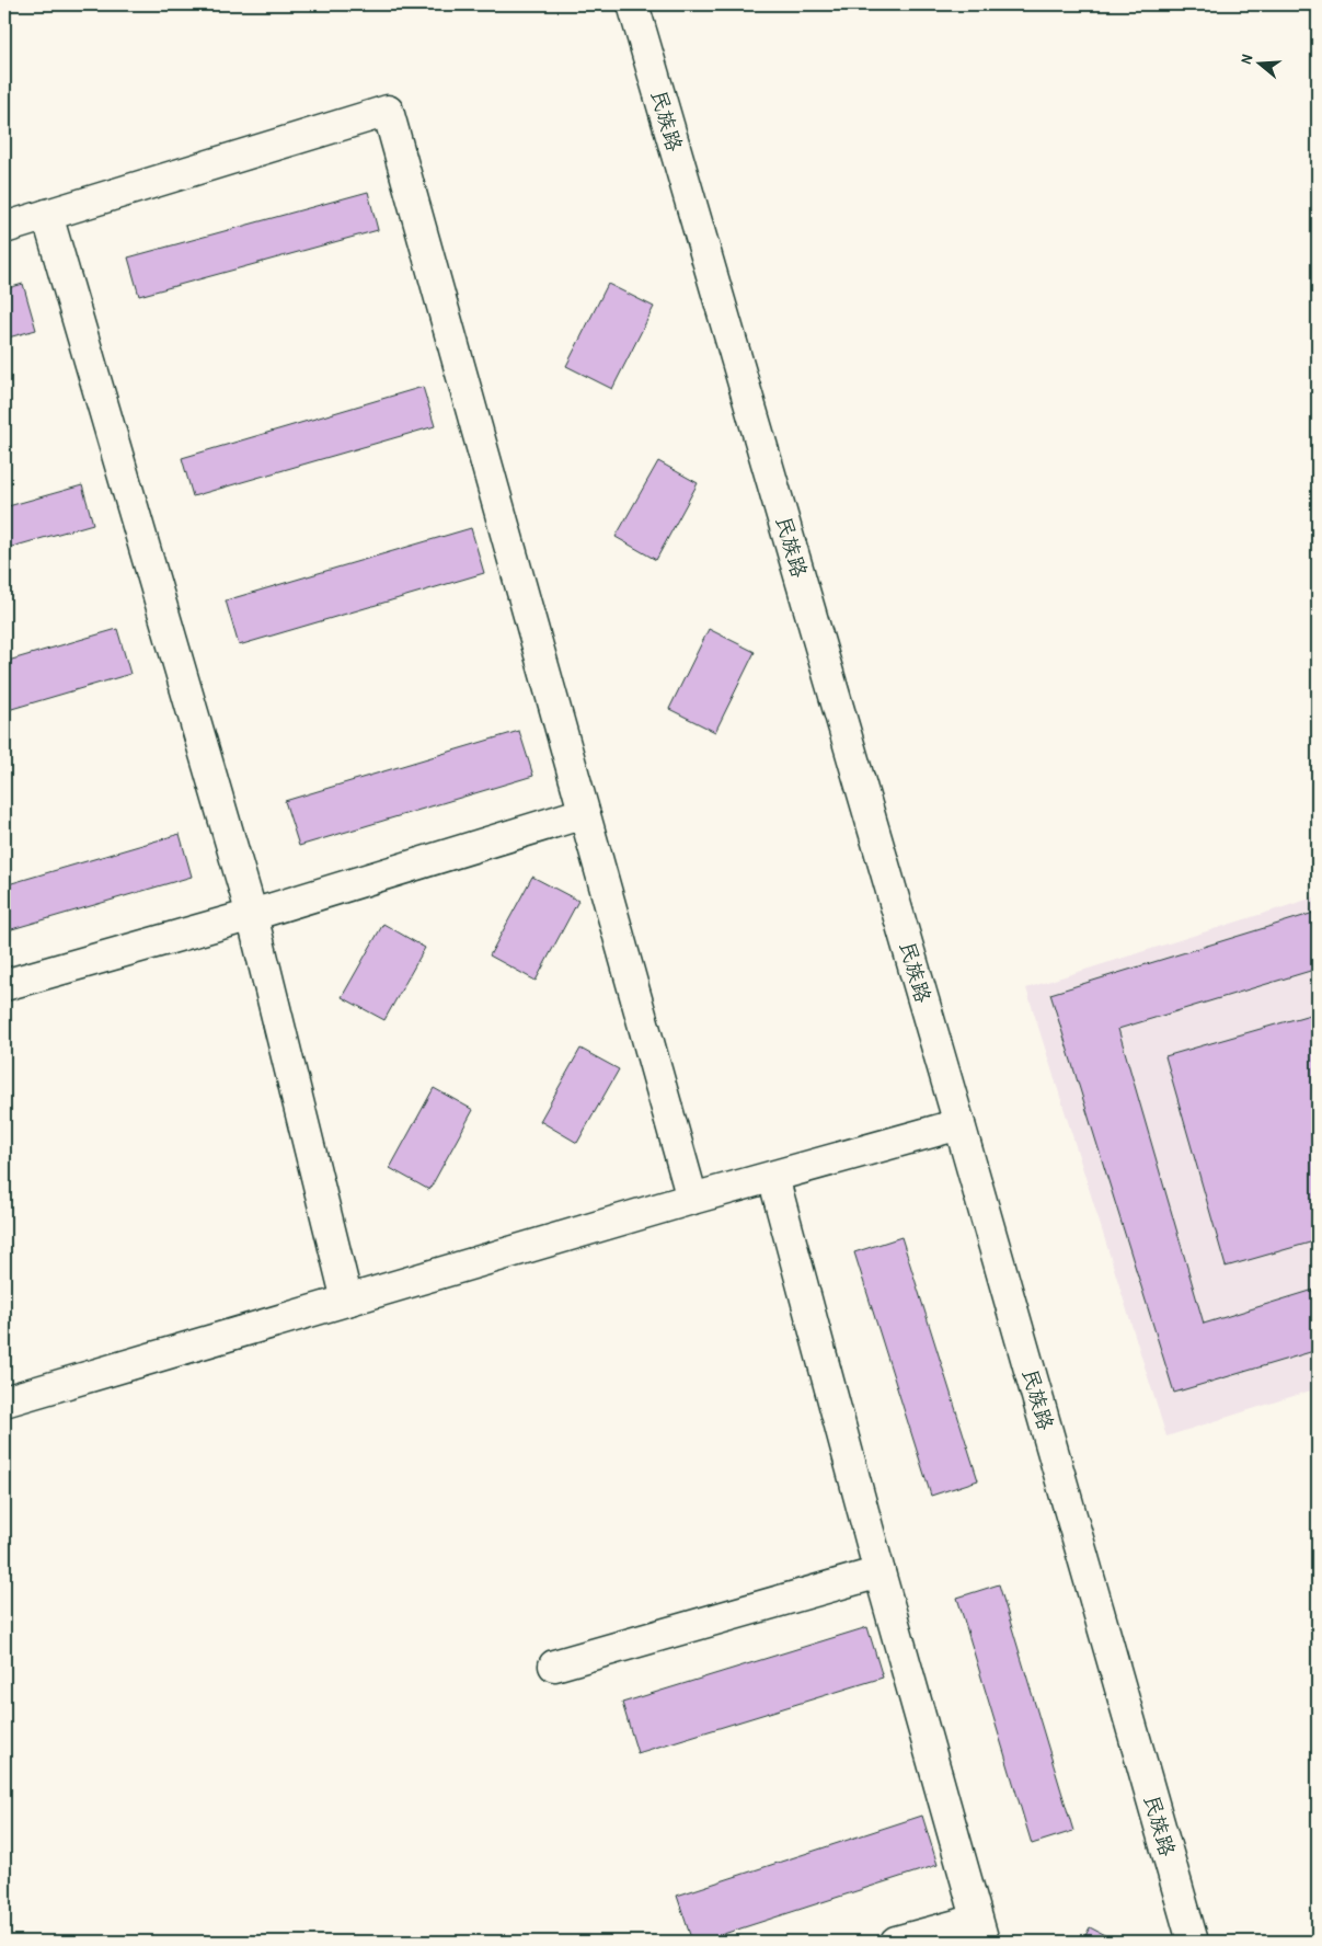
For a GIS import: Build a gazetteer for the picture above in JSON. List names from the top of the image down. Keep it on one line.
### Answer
{"streets":{"street":["民族路"]},"north":"left"}
